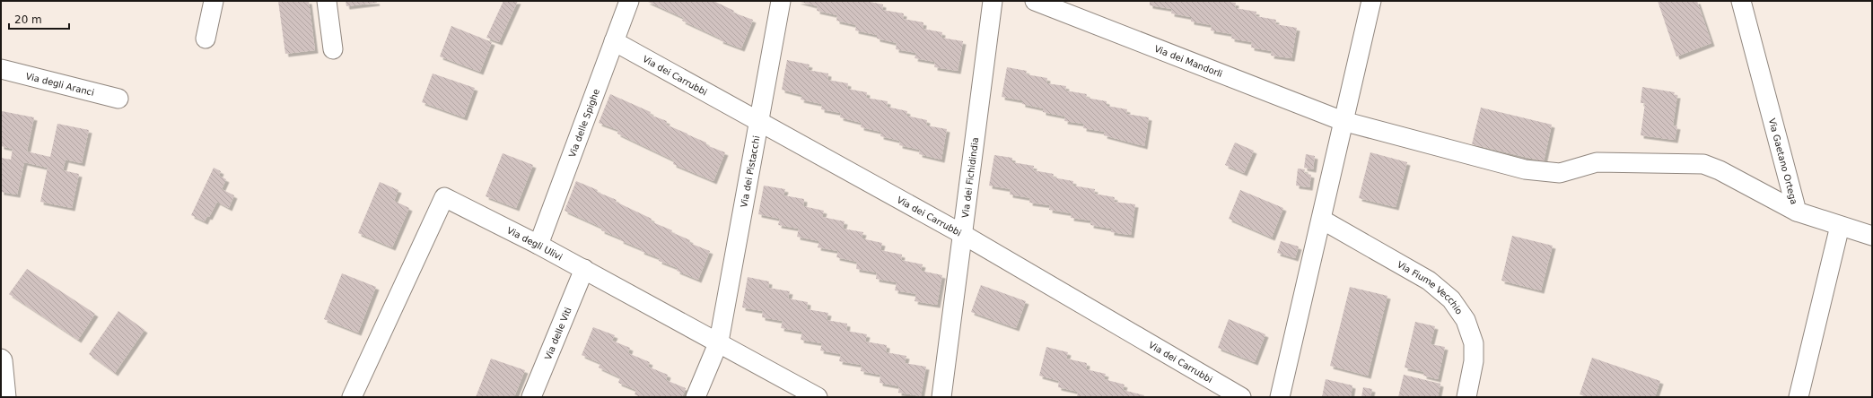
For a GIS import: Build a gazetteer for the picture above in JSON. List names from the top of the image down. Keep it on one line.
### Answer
{"streets":{"street":["Via dei Mandorli","Via dei Carrubbi","Via degli Aranci","Via delle Spighe","Via Gaetano Ortega","Via dei Pistacchi","Via dei Fichidindia","Via degli Ulivi","Via Fiume Vecchio","Via delle Viti"]},"crossings":[["Via dei Mandorli","Via Gaetano Ortega"],["Via dei Carrubbi","Via delle Spighe"],["Via dei Carrubbi","Via dei Pistacchi"],["Via dei Carrubbi","Via dei Fichidindia"],["Via delle Spighe","Via degli Ulivi"],["Via dei Pistacchi","Via degli Ulivi"],["Via degli Ulivi","Via delle Viti"]],"scale_bar":"20 m"}
